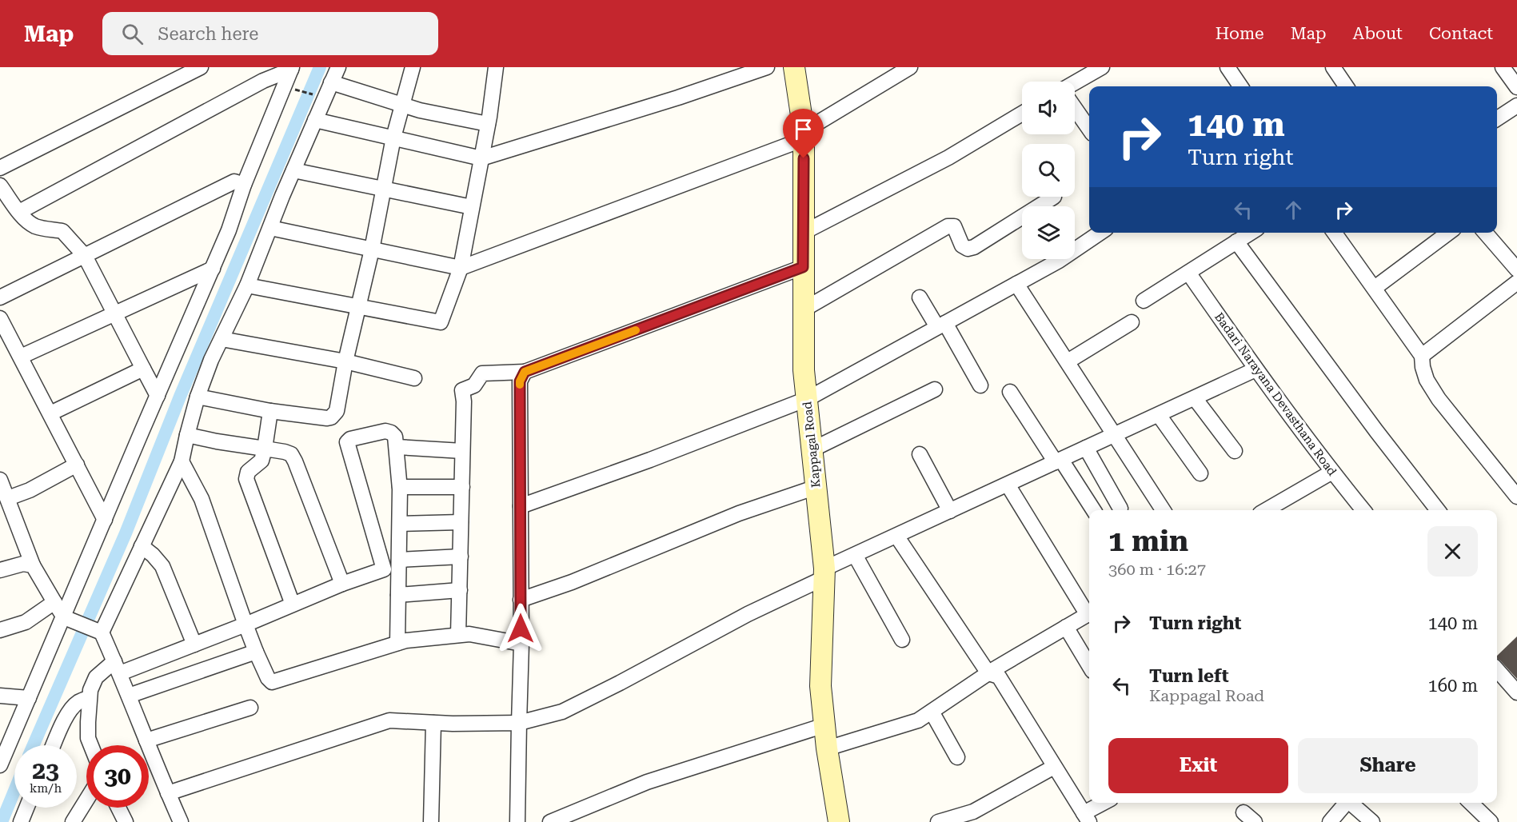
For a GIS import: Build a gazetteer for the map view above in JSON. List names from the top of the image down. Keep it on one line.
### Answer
{"streets":{"main road":["Kappagal Road"],"street":["Badari Narayana Devasthana Road"]},"page":{"header":"Map","search":"Search here","nav":["Home","Map","About","Contact"],"turn":["140 m","Turn right"],"heading":["1 min","360 m · 16:27"],"list":[{"name":"Turn right","value":"140 m"},{"name":"Turn left","note":"Kappagal Road","value":"160 m"}],"buttons":["Exit","Share"],"speed":"23 km/h","limit":"30"}}
